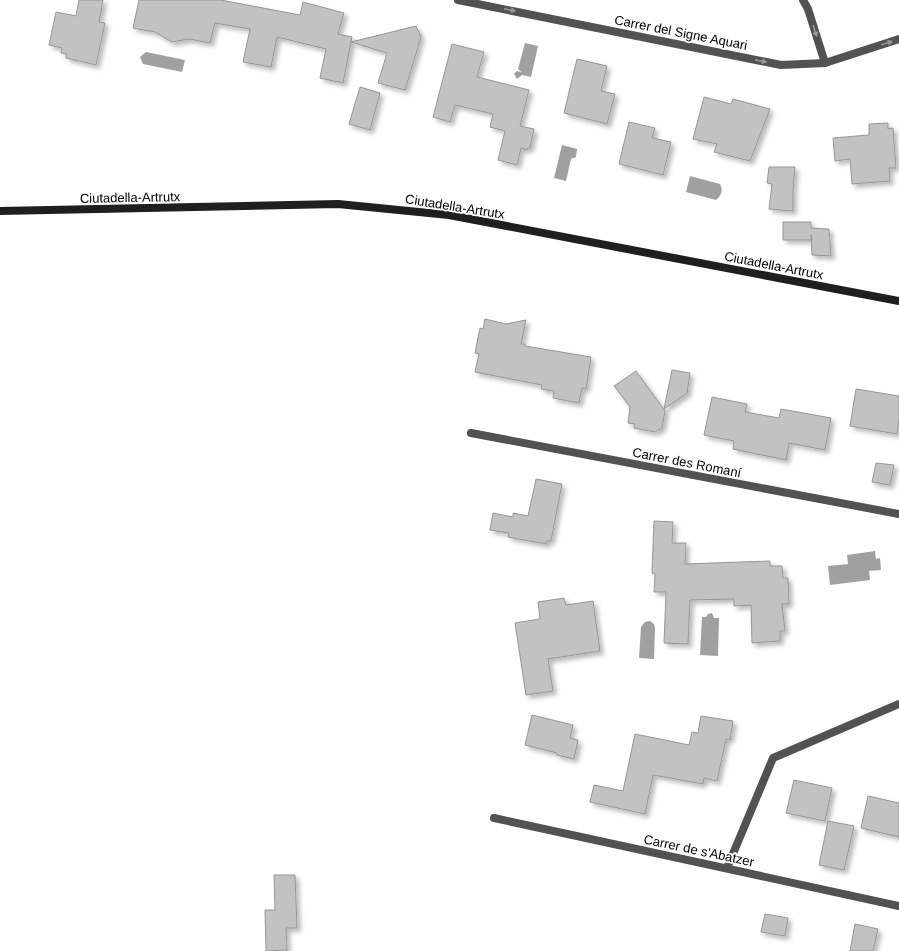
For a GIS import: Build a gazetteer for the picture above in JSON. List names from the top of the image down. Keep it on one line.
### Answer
{"streets":{"main road":["Ciutadella-Artrutx"],"street":["Carrer del Signe Aquari","Carrer des Romaní","Carrer de s'Abatzer"]},"one_way":["Carrer del Signe Aquari"]}
